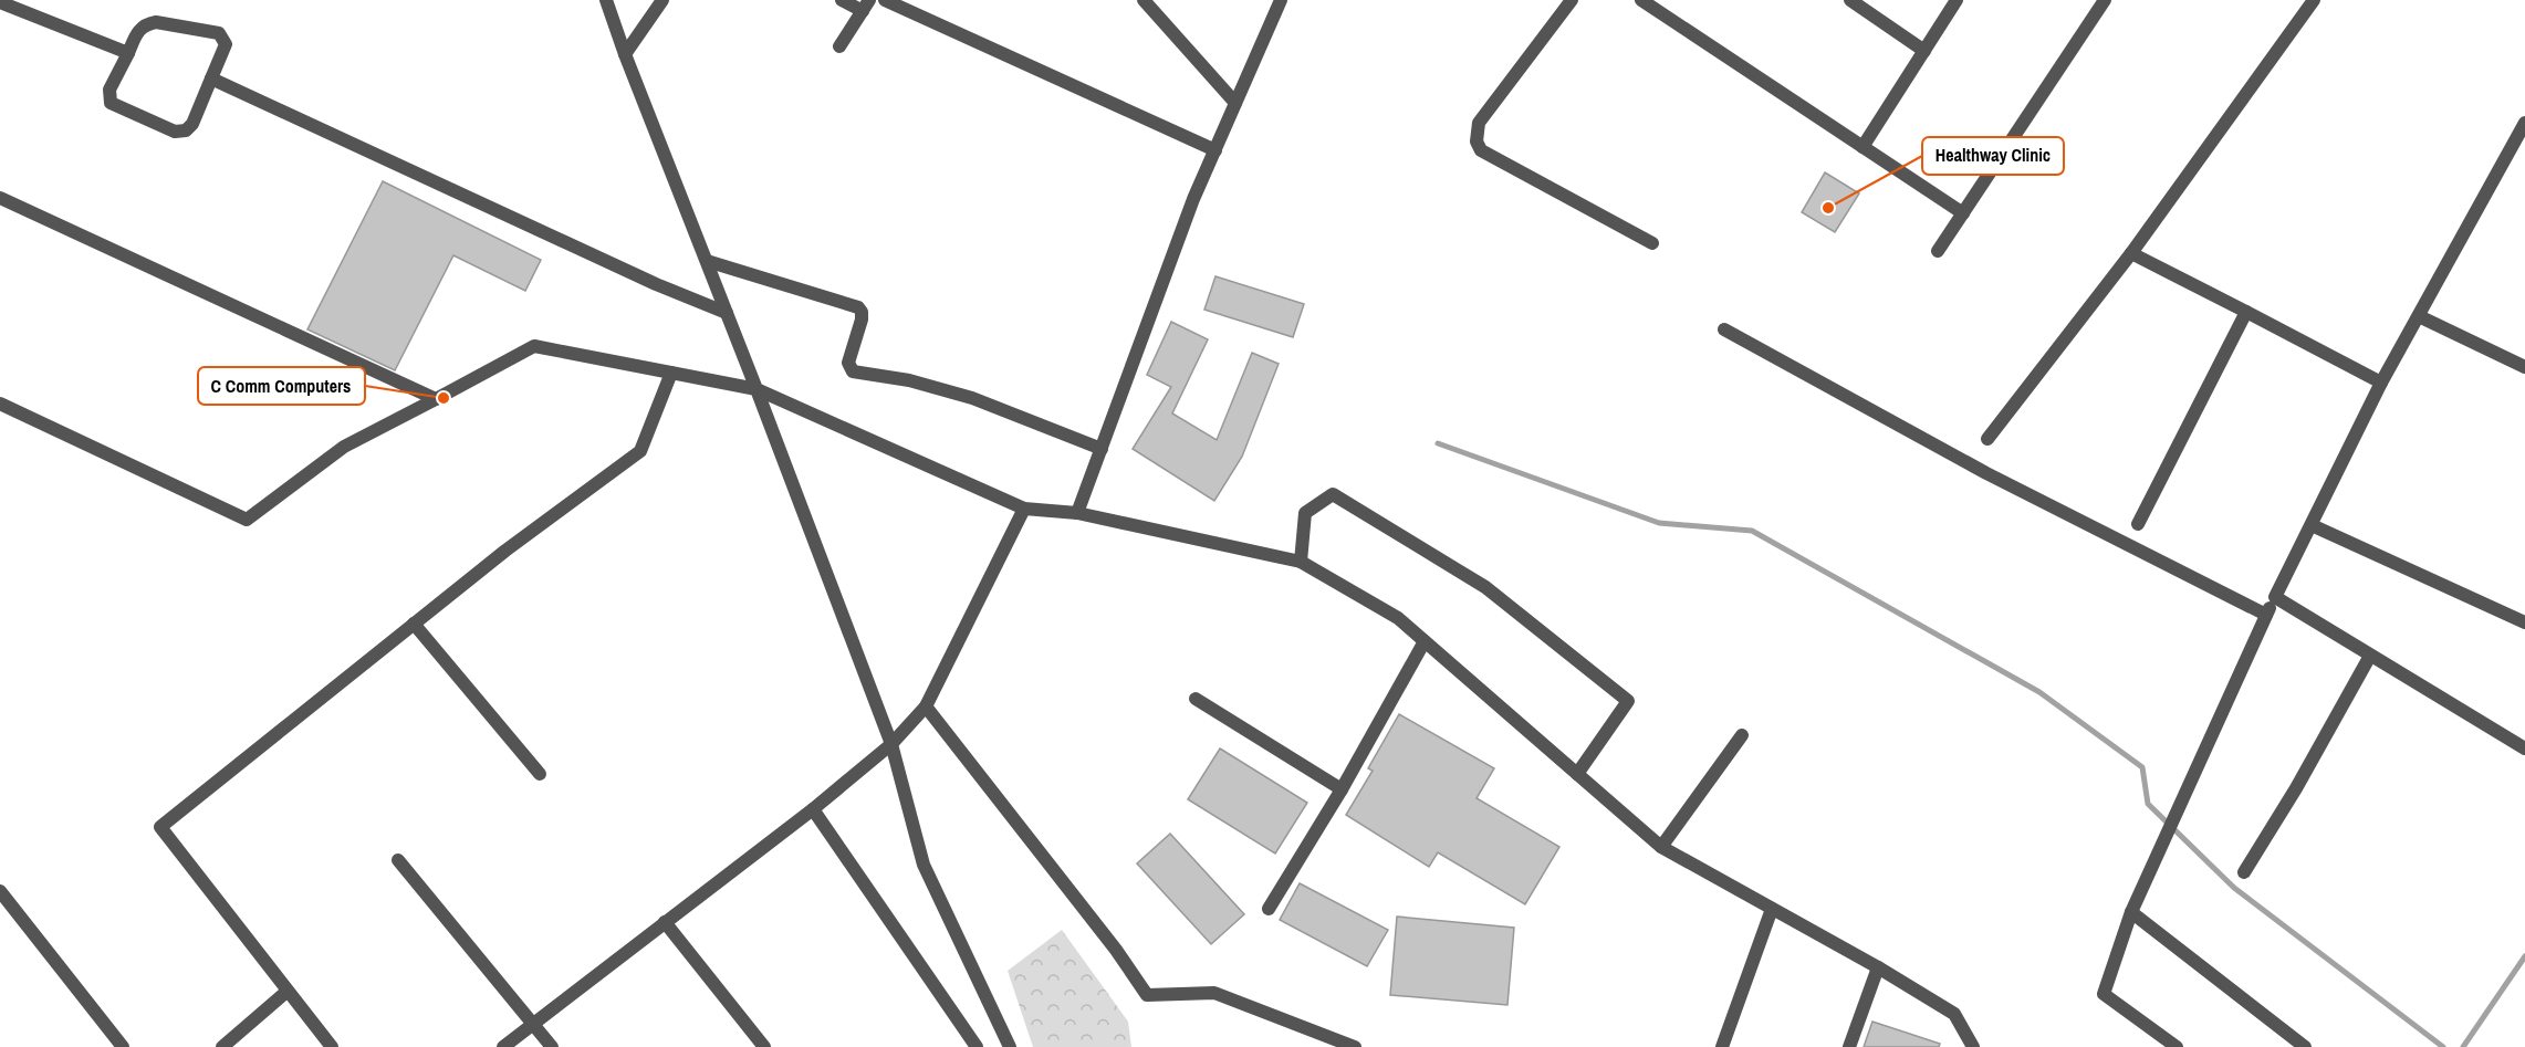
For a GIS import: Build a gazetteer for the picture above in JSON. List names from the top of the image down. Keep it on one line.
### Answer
{"places":["Healthway Clinic","C Comm Computers"]}
